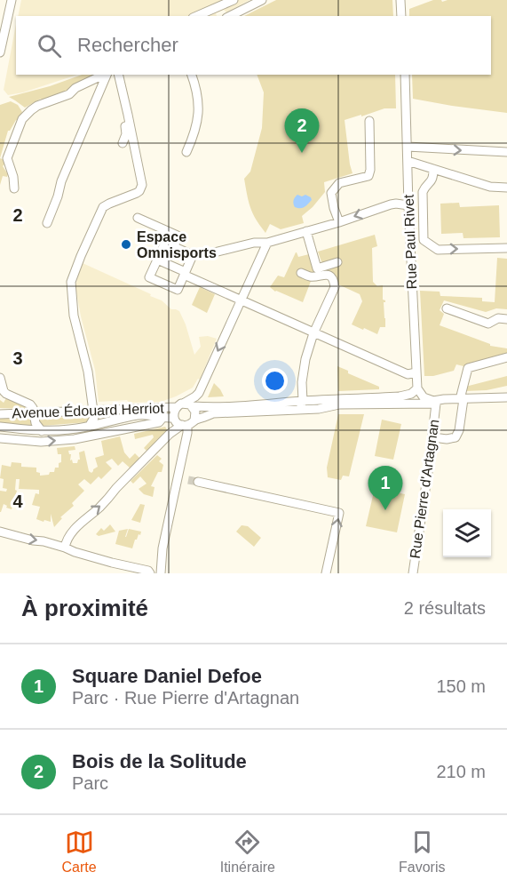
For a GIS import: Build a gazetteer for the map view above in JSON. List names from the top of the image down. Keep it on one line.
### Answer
{"streets":{"street":["Rue Paul Rivet","Avenue Édouard Herriot","Rue Pierre d'Artagnan"]},"places":["Espace Omnisports"],"page":{"search":"Rechercher","pins":["2","1"],"heading":["À proximité","2 résultats"],"list":[{"mark":"1","name":"Square Daniel Defoe","note":"Parc · Rue Pierre d'Artagnan","value":"150 m"},{"mark":"2","name":"Bois de la Solitude","note":"Parc","value":"210 m"}],"nav":["Carte","Itinéraire","Favoris"]},"grid":{"rows":["2","3","4"]}}
